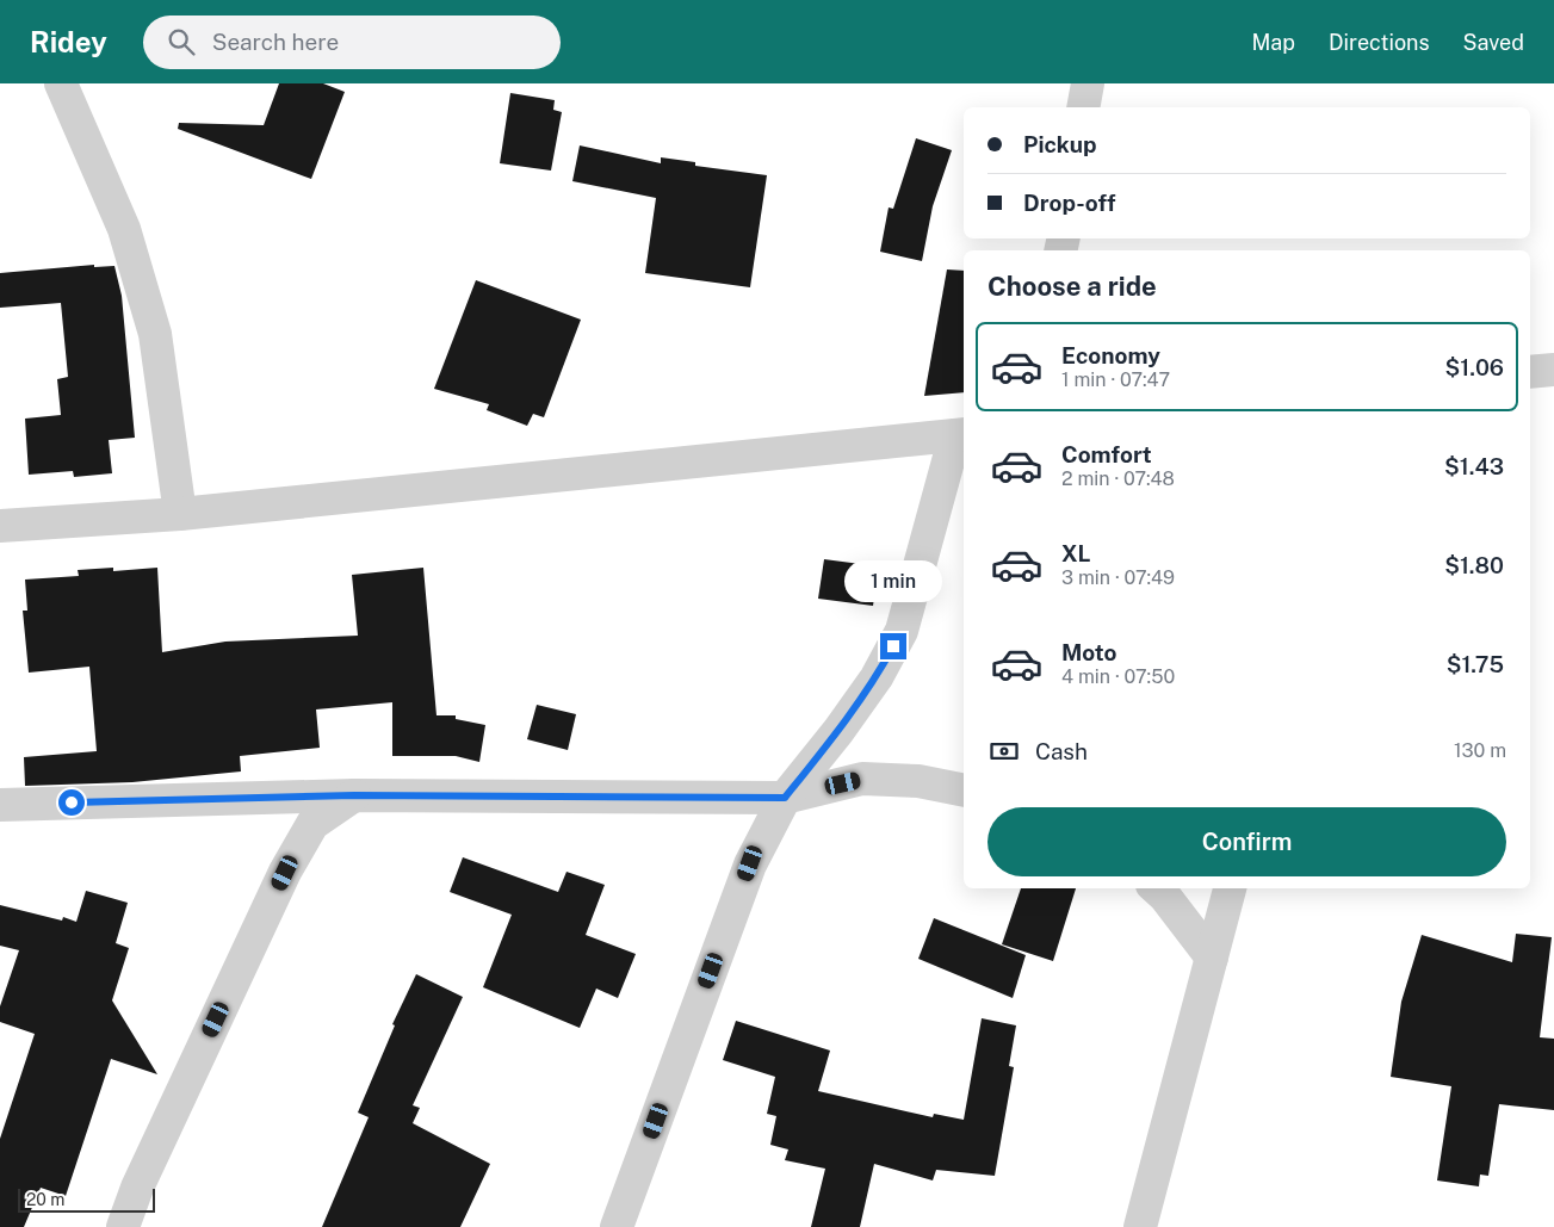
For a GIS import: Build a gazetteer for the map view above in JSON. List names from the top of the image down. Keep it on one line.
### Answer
{"scale_bar":"20 m","page":{"header":"Ridey","search":"Search here","nav":["Map","Directions","Saved"],"banner":["Pickup","Drop-off"],"heading":"Choose a ride","list":[{"name":"Economy","note":"1 min · 07:47","value":"$1.06"},{"name":"Comfort","note":"2 min · 07:48","value":"$1.43"},{"name":"XL","note":"3 min · 07:49","value":"$1.80"},{"name":"Moto","note":"4 min · 07:50","value":"$1.75"}],"bubble":"1 min","pay":["Cash","130 m"],"buttons":"Confirm","scale":"20 m"}}
